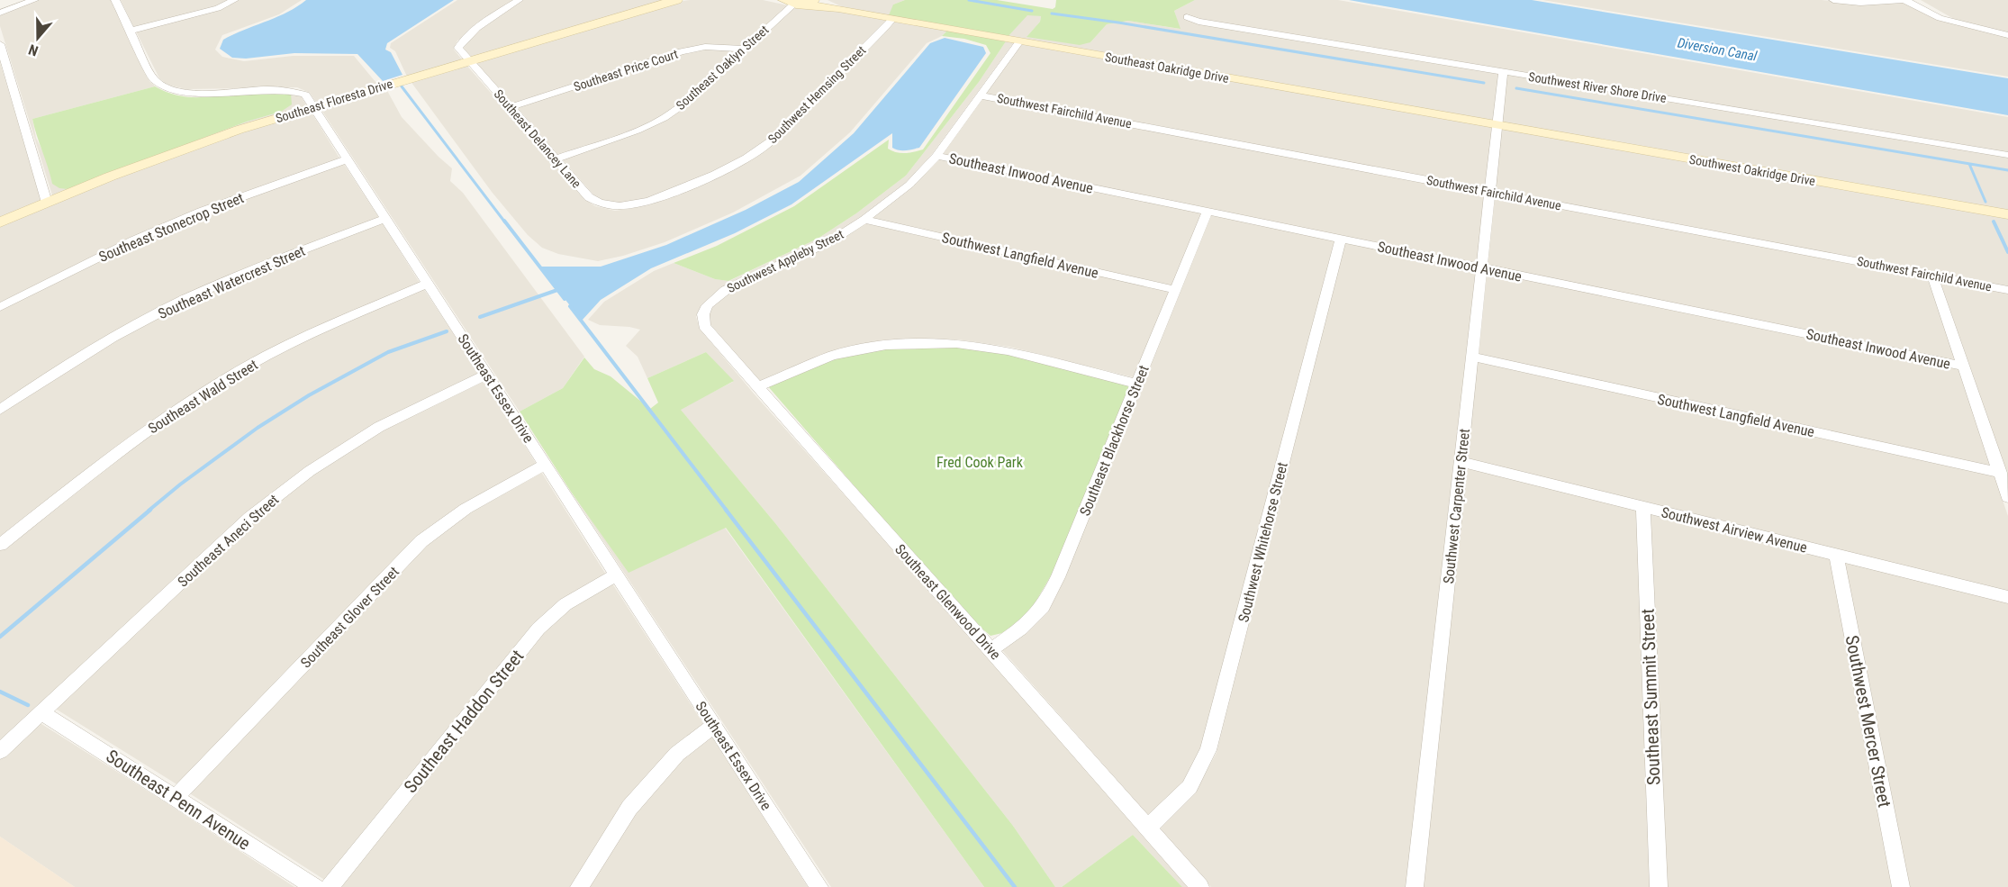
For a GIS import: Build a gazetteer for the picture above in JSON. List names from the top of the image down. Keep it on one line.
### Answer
{"streets":{"street":["Southeast Oaklyn Street","Southeast Oakridge Drive","Southeast Price Court","Southwest River Shore Drive","Southwest Hemsing Street","Southeast Floresta Drive","Southwest Fairchild Avenue","Southeast Delancey Lane","Southwest Oakridge Drive","Southeast Inwood Avenue","Southeast Stonecrop Street","Southwest Langfield Avenue","Southwest Appleby Street","Southeast Watercrest Street","Southeast Essex Drive","Southeast Wald Street","Southeast Blackhorse Street","Southwest Carpenter Street","Southwest Airview Avenue","Southeast Aneci Street","Southwest Whitehorse Street","Southeast Glenwood Drive","Southeast Glover Street","Southeast Summit Street","Southeast Haddon Street","Southwest Mercer Street","Southeast Penn Avenue"]},"crossings":[["Southeast Oaklyn Street","Southeast Oakridge Drive"],["Southeast Oaklyn Street","Southeast Price Court"],["Southeast Oaklyn Street","Southeast Delancey Lane"],["Southeast Oakridge Drive","Southwest Hemsing Street"],["Southeast Oakridge Drive","Southwest Oakridge Drive"],["Southeast Oakridge Drive","Southwest Appleby Street"],["Southeast Oakridge Drive","Southwest Carpenter Street"],["Southeast Price Court","Southeast Delancey Lane"],["Southwest River Shore Drive","Southwest Carpenter Street"],["Southwest Hemsing Street","Southeast Delancey Lane"],["Southeast Floresta Drive","Southeast Delancey Lane"],["Southeast Floresta Drive","Southeast Essex Drive"],["Southwest Fairchild Avenue","Southwest Appleby Street"],["Southwest Fairchild Avenue","Southwest Carpenter Street"],["Southwest Oakridge Drive","Southwest Carpenter Street"],["Southeast Inwood Avenue","Southwest Appleby Street"],["Southeast Inwood Avenue","Southeast Blackhorse Street"],["Southeast Inwood Avenue","Southwest Carpenter Street"],["Southeast Inwood Avenue","Southwest Whitehorse Street"],["Southeast Stonecrop Street","Southeast Essex Drive"],["Southwest Langfield Avenue","Southwest Appleby Street"],["Southwest Langfield Avenue","Southeast Blackhorse Street"],["Southwest Langfield Avenue","Southwest Carpenter Street"],["Southwest Appleby Street","Southeast Glenwood Drive"],["Southeast Watercrest Street","Southeast Essex Drive"],["Southeast Essex Drive","Southeast Wald Street"],["Southeast Essex Drive","Southeast Aneci Street"],["Southeast Essex Drive","Southeast Glover Street"],["Southeast Essex Drive","Southeast Haddon Street"],["Southeast Blackhorse Street","Southeast Glenwood Drive"],["Southwest Carpenter Street","Southwest Airview Avenue"],["Southwest Airview Avenue","Southeast Summit Street"],["Southwest Airview Avenue","Southwest Mercer Street"],["Southeast Aneci Street","Southeast Penn Avenue"],["Southwest Whitehorse Street","Southeast Glenwood Drive"],["Southeast Glover Street","Southeast Penn Avenue"]],"water":["Diversion Canal"],"parks":["Fred Cook Park"],"north":"bottom"}
